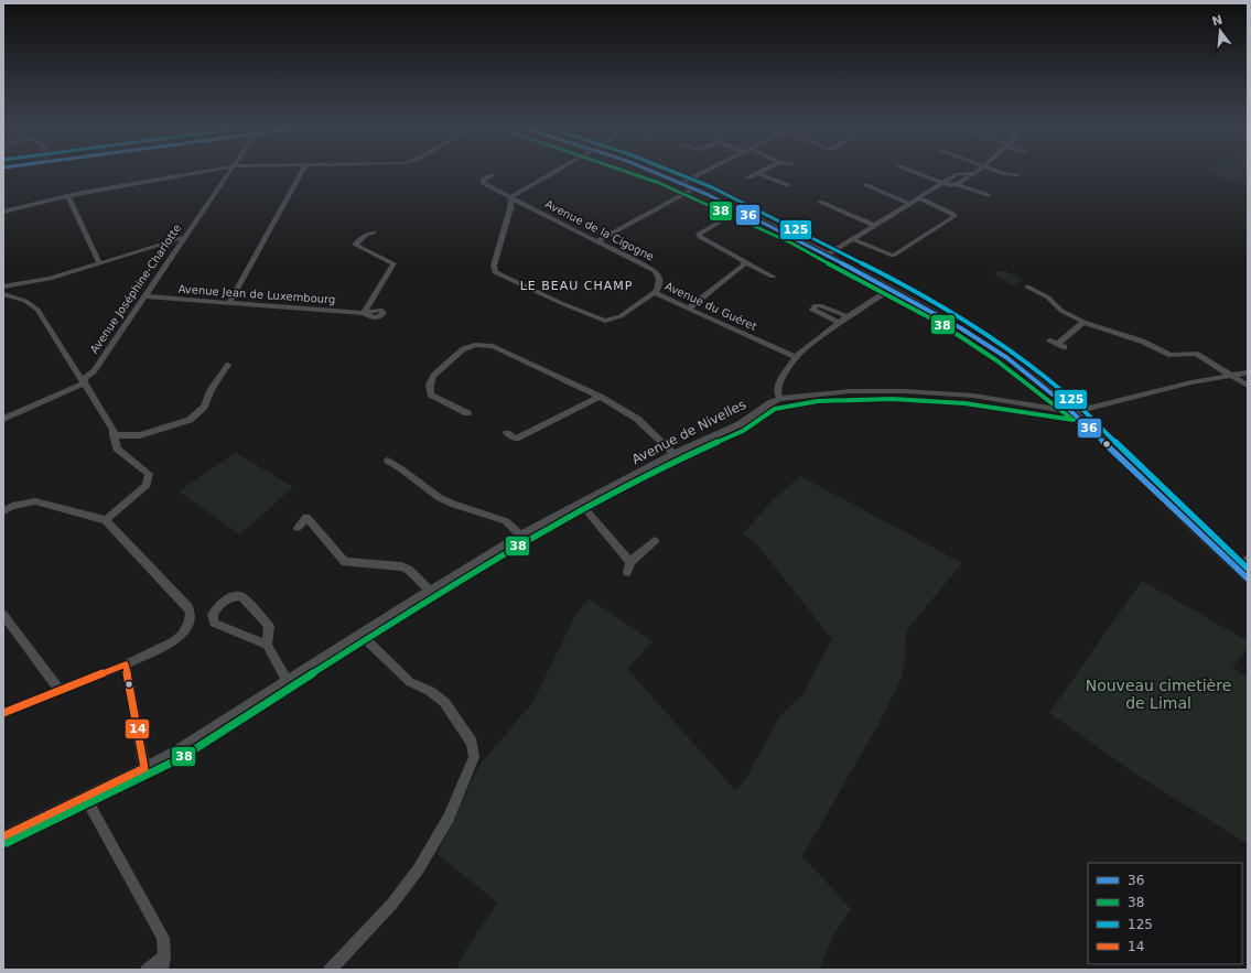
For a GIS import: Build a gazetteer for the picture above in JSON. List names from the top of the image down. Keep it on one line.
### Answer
{"streets":{"street":["Avenue de la Cigogne","Avenue Joséphine-Charlotte","Avenue Jean de Luxembourg","Avenue du Guéret","Avenue de Nivelles"]},"crossings":[["Avenue de la Cigogne","Avenue du Guéret"],["Avenue Joséphine-Charlotte","Avenue Jean de Luxembourg"]],"districts":["LE BEAU CHAMP"],"parks":["Nouveau cimetière de Limal"],"lines":["transit line 36","transit line 38","transit line 125","transit line 14"],"legend":["36","38","125","14"],"north":"top"}
